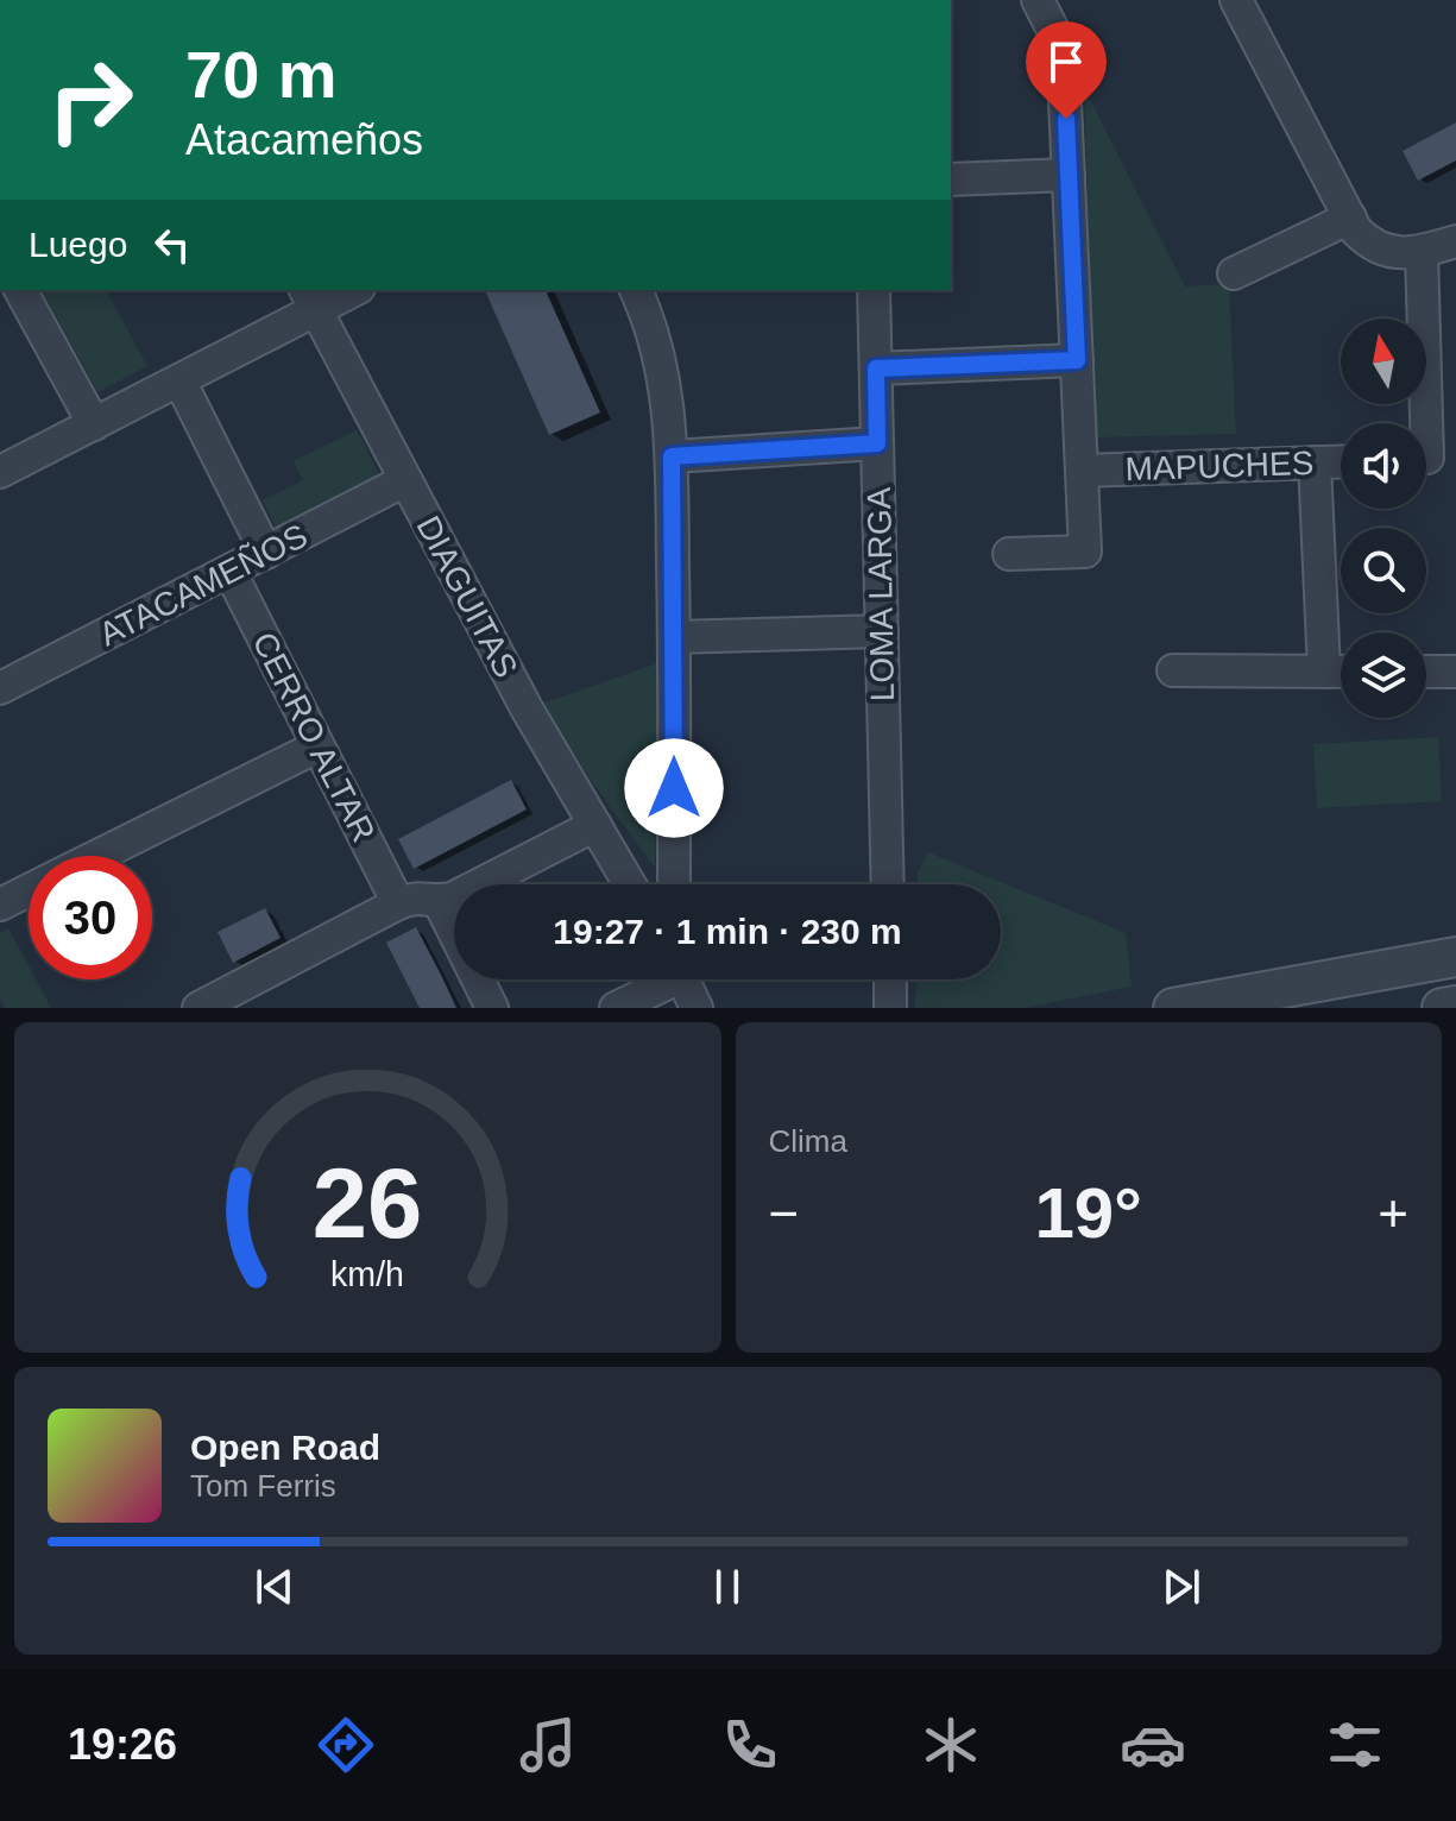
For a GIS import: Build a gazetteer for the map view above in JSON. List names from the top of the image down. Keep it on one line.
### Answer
{"streets":{"street":["MAPUCHES","ATACAMEÑOS","LOMA LARGA","DIAGUITAS","CERRO ALTAR"]},"crossings":[["ATACAMEÑOS","DIAGUITAS"],["ATACAMEÑOS","CERRO ALTAR"]],"north":"top","page":{"turn":["70 m","Atacameños"],"then":"Luego","limit":"30","trip":"19:27 · 1 min · 230 m","tile":"Clima","heat":["−","19°","+"],"song":["Open Road","Tom Ferris"],"tabs":"19:26","gauge":["26","km/h"]}}
